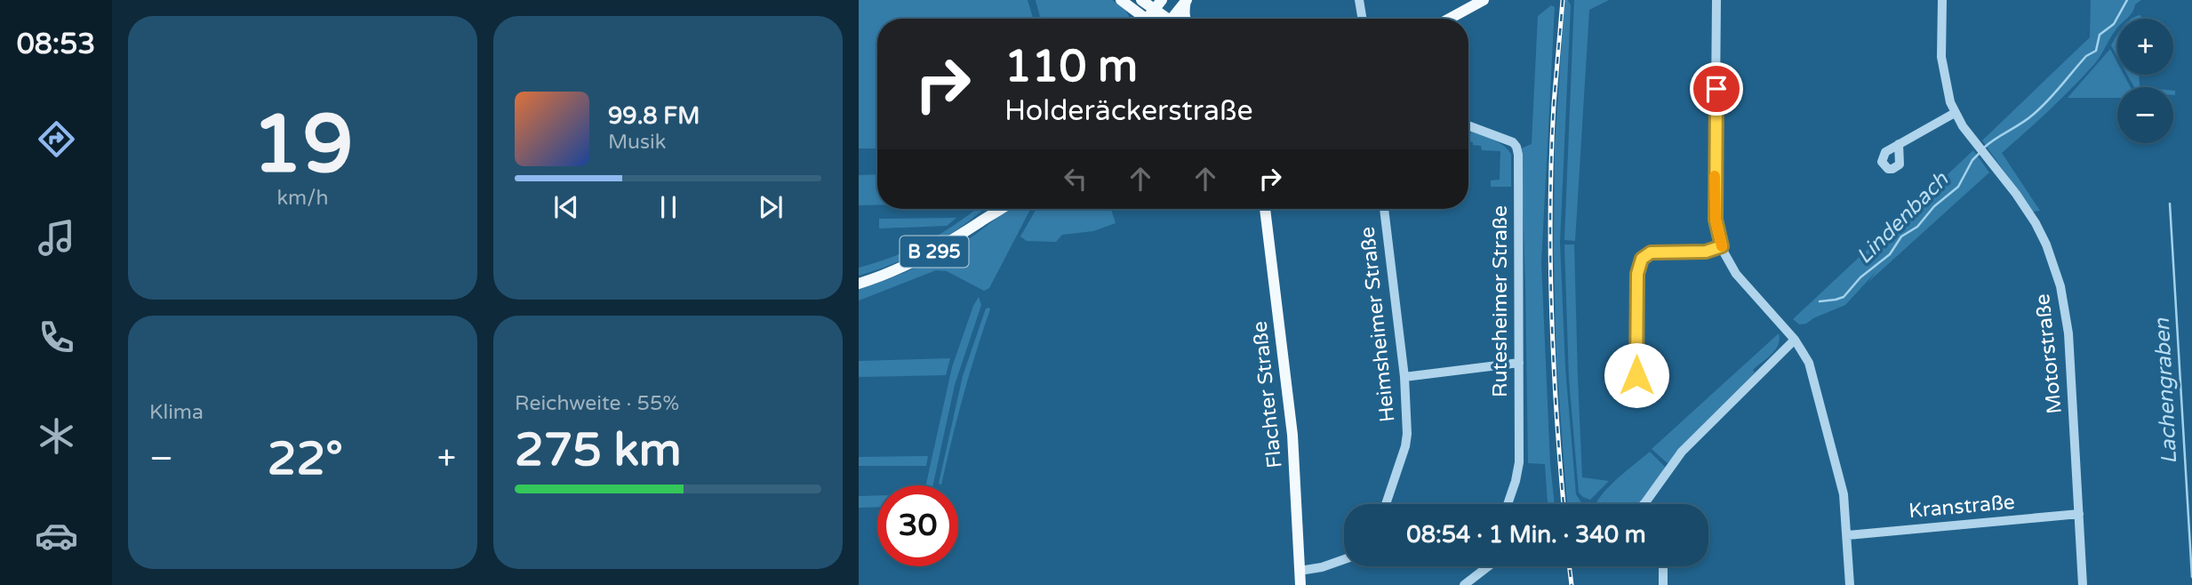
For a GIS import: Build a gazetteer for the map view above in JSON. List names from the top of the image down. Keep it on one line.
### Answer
{"streets":{"main road":["B 295","Flachter Straße"],"street":["Rutesheimer Straße","Heimsheimer Straße","Motorstraße","Kranstraße"]},"crossings":[["Motorstraße","Kranstraße"]],"water":["Lindenbach","Lachengraben"],"page":{"tabs":"08:53","tile":[["19","km/h"],"Klima",["Reichweite · 55%","275 km"]],"map_buttons":["+","−"],"turn":["110 m","Holderäckerstraße"],"song":["99.8 FM","Musik"],"heat":["−","22°","+"],"limit":"30","trip":"08:54 · 1 Min. · 340 m"}}
